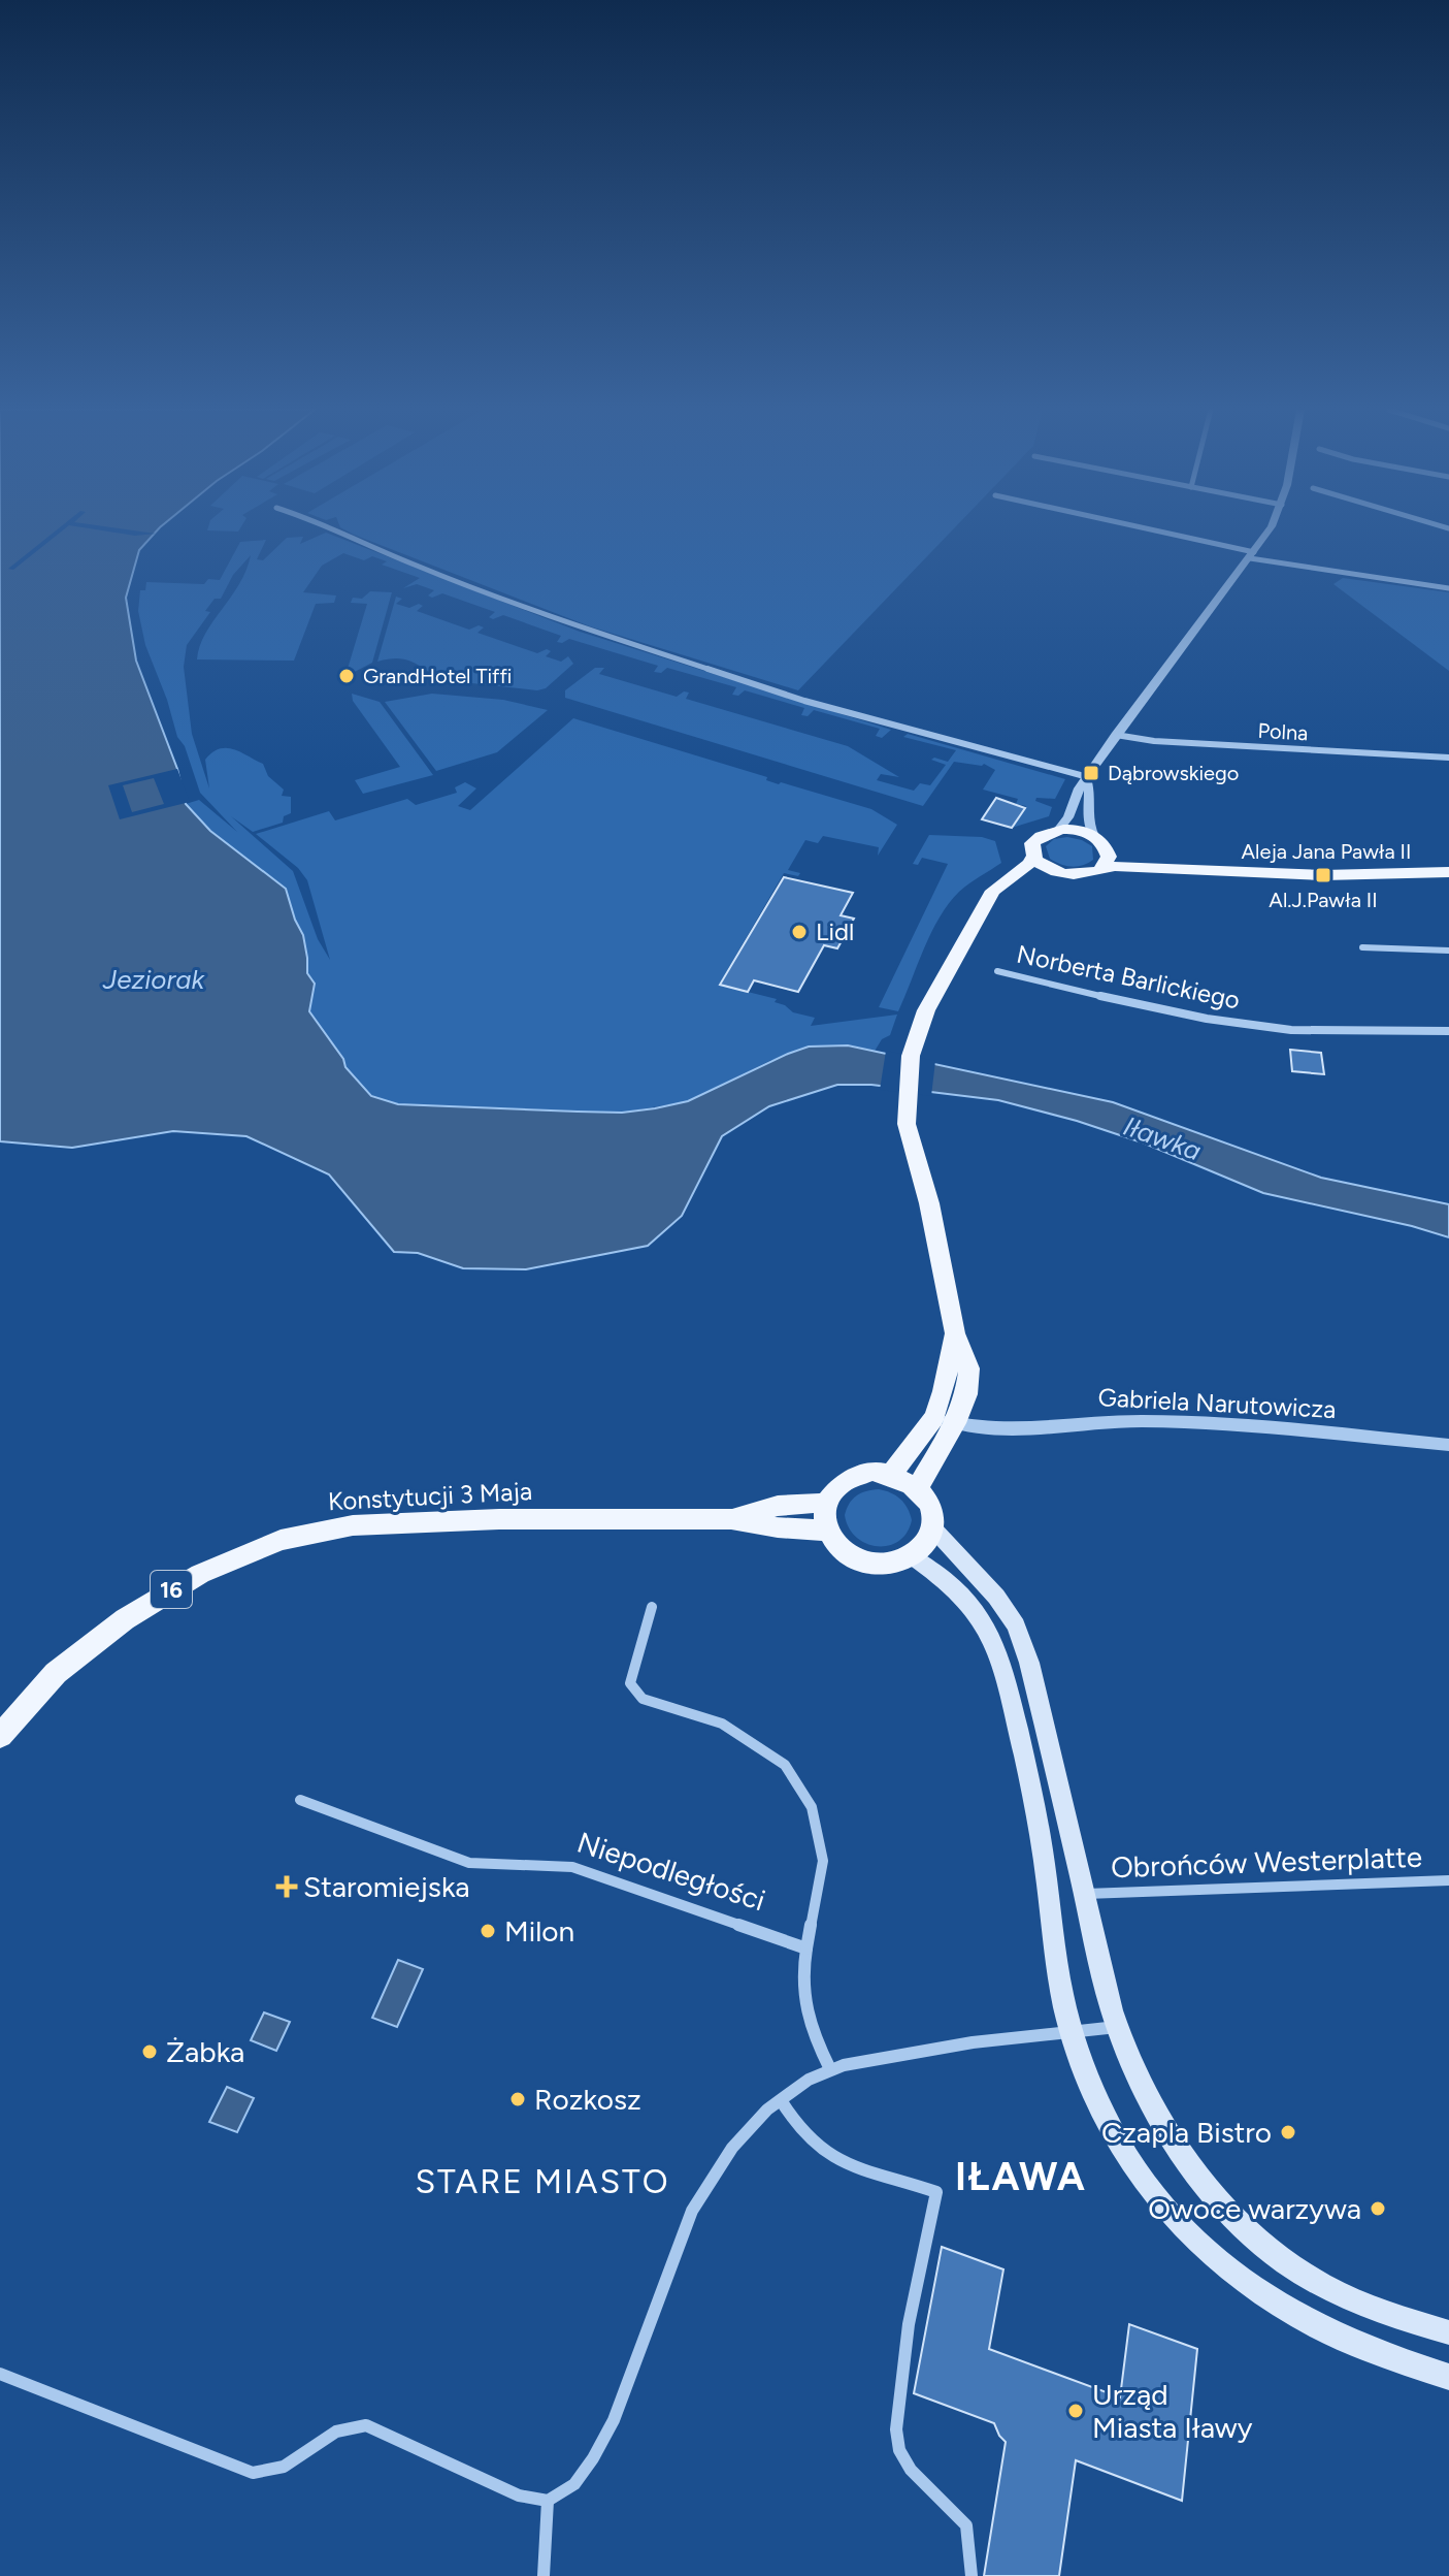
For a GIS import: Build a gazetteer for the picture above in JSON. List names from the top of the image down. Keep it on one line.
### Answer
{"streets":{"main road":["Aleja Jana Pawła II","Konstytucji 3 Maja","16"],"street":["Polna","Norberta Barlickiego","Gabriela Narutowicza","Obrońców Westerplatte","Niepodległości"]},"districts":["IŁAWA","STARE MIASTO"],"water":["Jeziorak","Iławka"],"places":{"other":["GrandHotel Tiffi","Lidl","Milon","Żabka","Rozkosz","Czapla Bistro","Owoce warzywa","Urząd Miasta Iławy"],"transit":["Dąbrowskiego","Al.J.Pawła II"],"health":["Staromiejska"]}}
